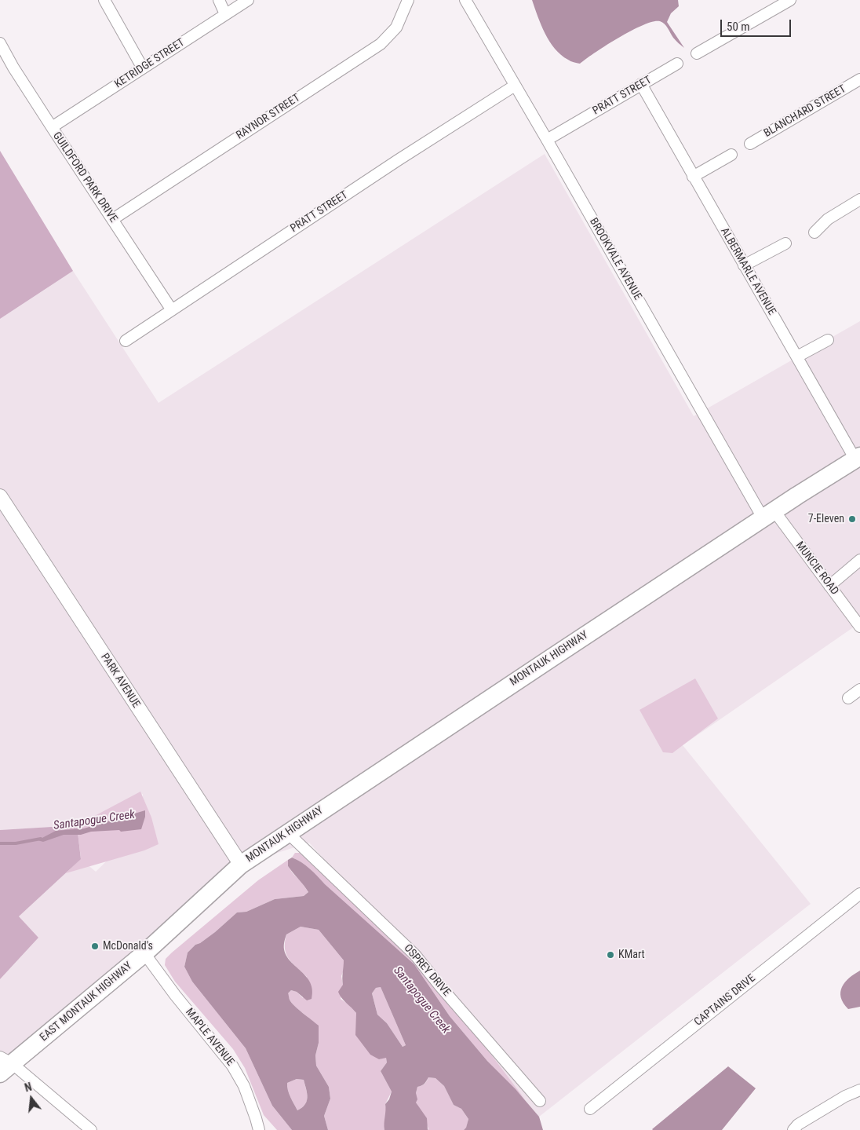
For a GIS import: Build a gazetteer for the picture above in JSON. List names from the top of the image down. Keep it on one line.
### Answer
{"streets":{"main road":["MONTAUK HIGHWAY","EAST MONTAUK HIGHWAY"],"street":["KETRIDGE STREET","PRATT STREET","BLANCHARD STREET","RAYNOR STREET","GUILDFORD PARK DRIVE","BROOKVALE AVENUE","ALBERMARLE AVENUE","MUNCIE ROAD","PARK AVENUE","OSPREY DRIVE","CAPTAINS DRIVE","MAPLE AVENUE"]},"crossings":[["KETRIDGE STREET","GUILDFORD PARK DRIVE"],["PRATT STREET","GUILDFORD PARK DRIVE"],["PRATT STREET","BROOKVALE AVENUE"],["PRATT STREET","ALBERMARLE AVENUE"],["RAYNOR STREET","GUILDFORD PARK DRIVE"],["BROOKVALE AVENUE","MUNCIE ROAD"],["BROOKVALE AVENUE","MONTAUK HIGHWAY"],["ALBERMARLE AVENUE","MONTAUK HIGHWAY"],["MUNCIE ROAD","MONTAUK HIGHWAY"],["MONTAUK HIGHWAY","PARK AVENUE"],["MONTAUK HIGHWAY","OSPREY DRIVE"],["MONTAUK HIGHWAY","EAST MONTAUK HIGHWAY"],["PARK AVENUE","EAST MONTAUK HIGHWAY"],["EAST MONTAUK HIGHWAY","MAPLE AVENUE"]],"water":["Santapogue Creek"],"places":["7-Eleven","McDonald's","KMart"],"scale_bar":"50 m","north":"top"}
